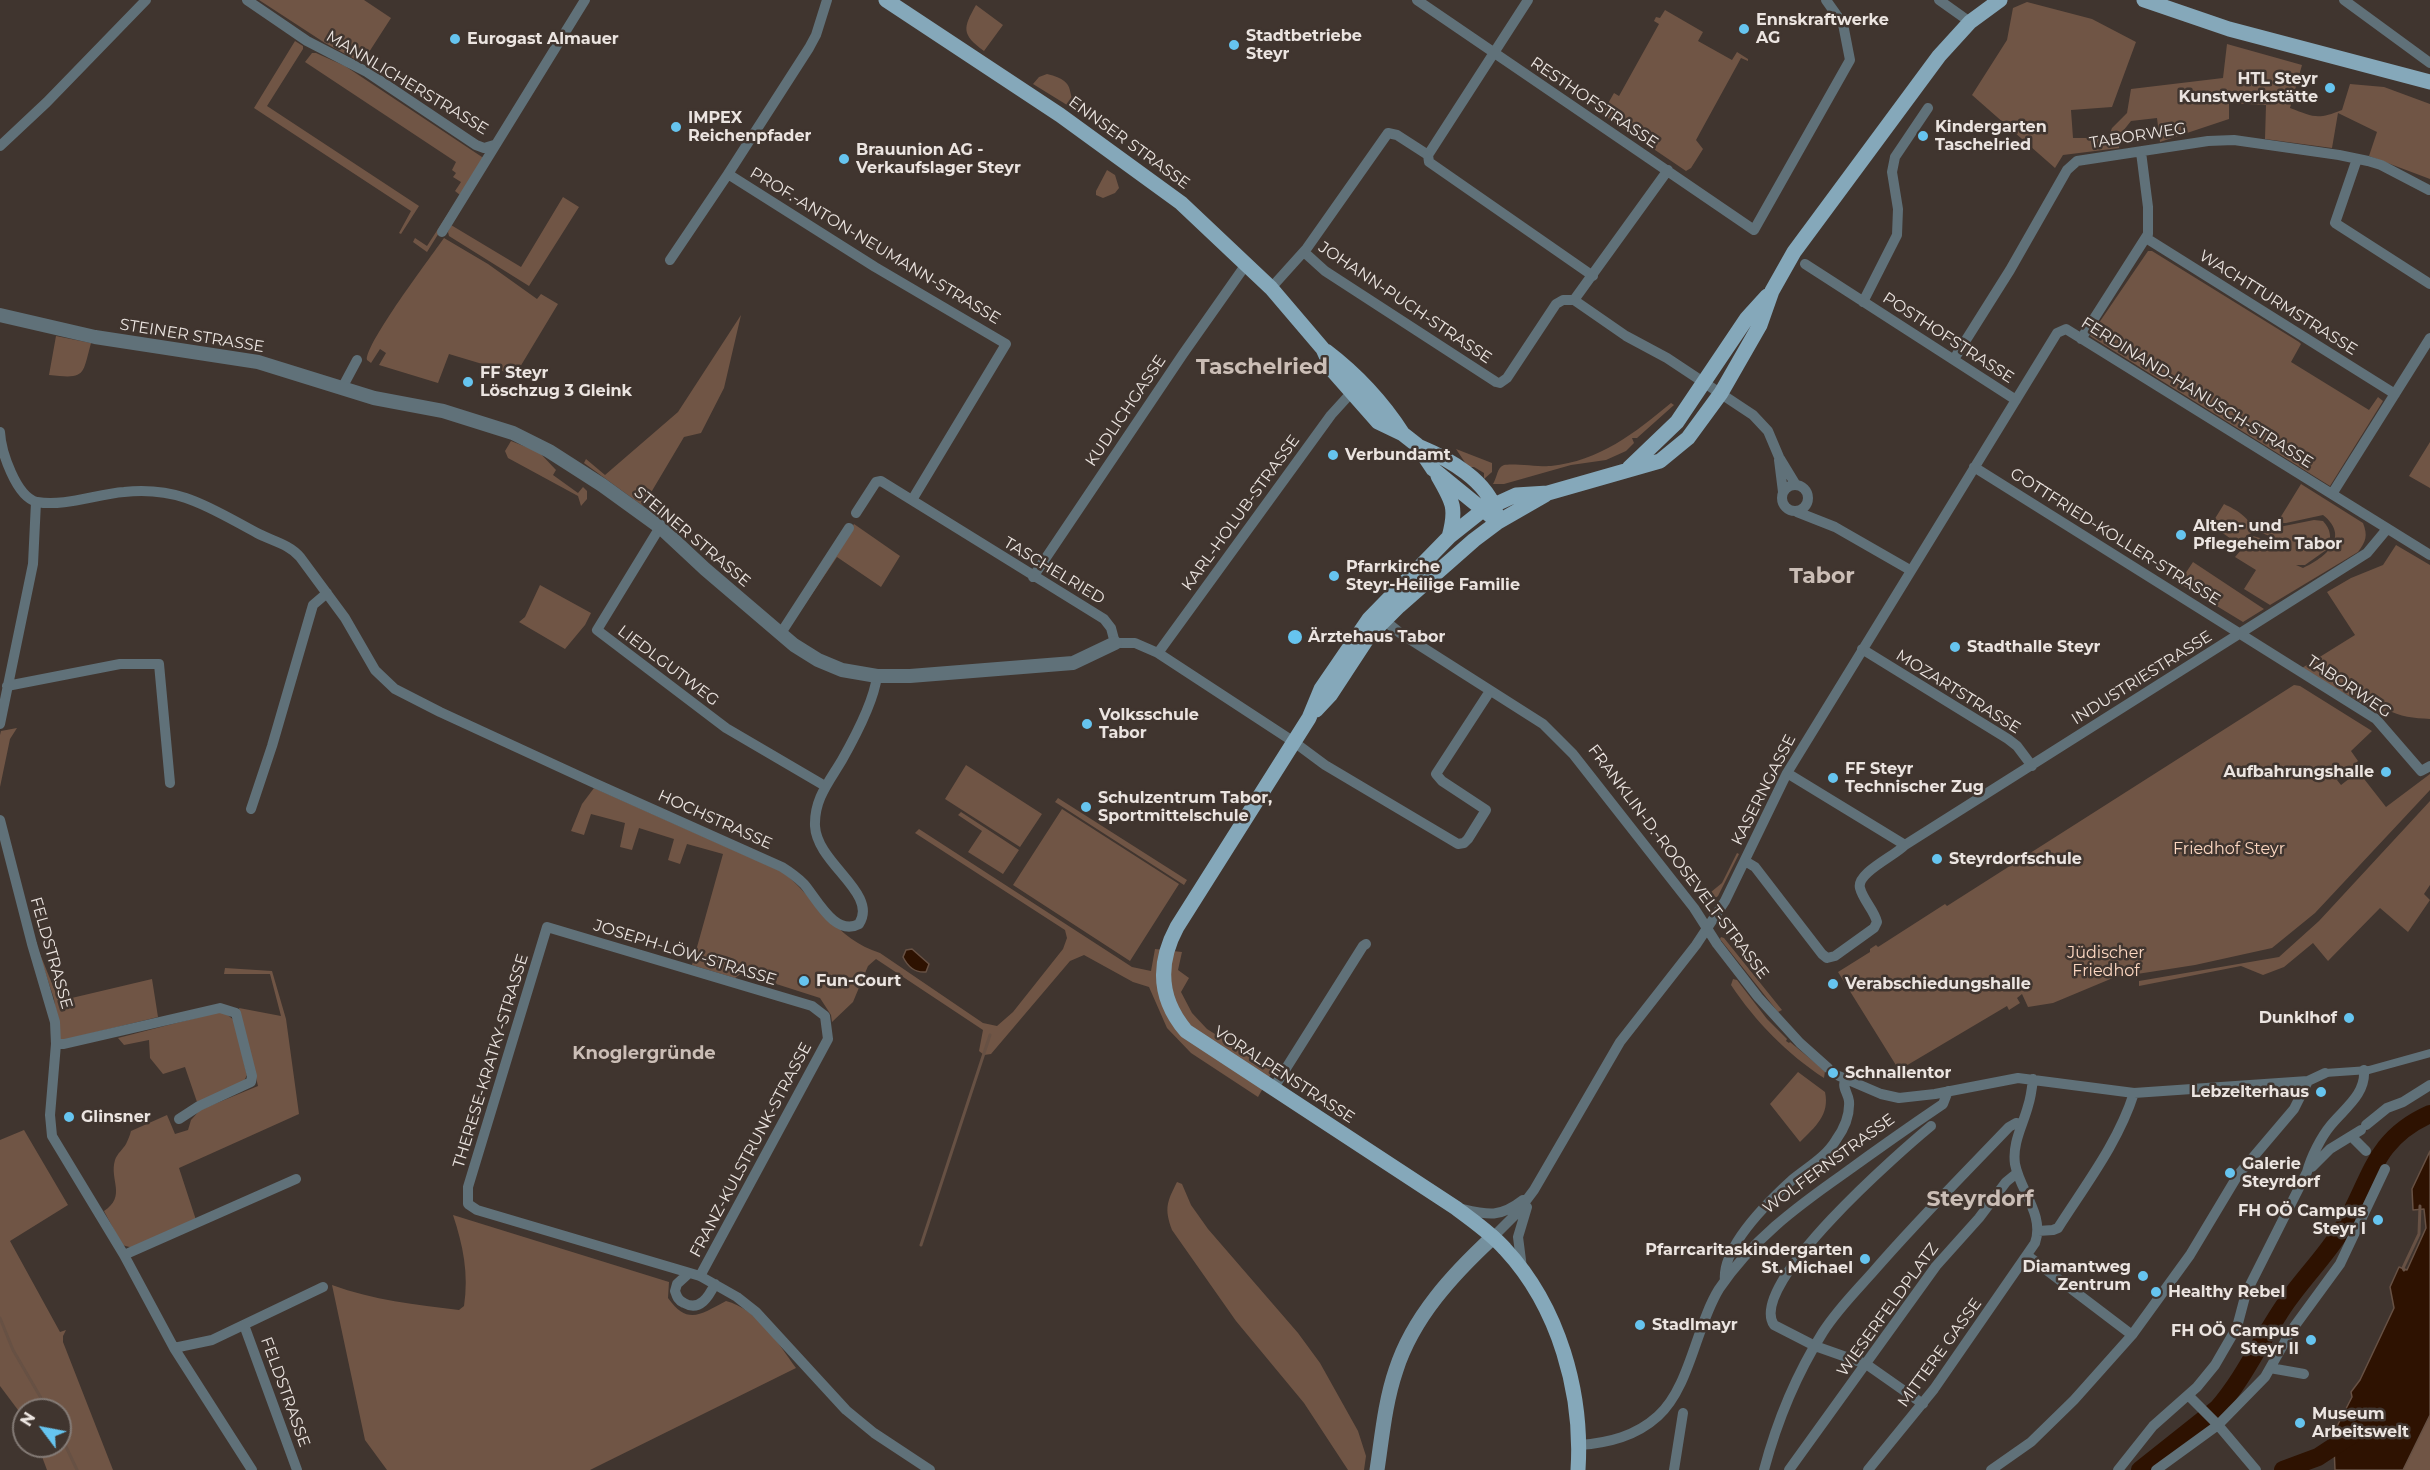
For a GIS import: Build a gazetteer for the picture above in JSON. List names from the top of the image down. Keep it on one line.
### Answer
{"streets":{"main road":["ENNSER STRASSE","VORALPENSTRASSE"],"street":["MANNLICHERSTRASSE","RESTHOFSTRASSE","TABORWEG","PROF.-ANTON-NEUMANN-STRASSE","JOHANN-PUCH-STRASSE","WACHTTURMSTRASSE","STEINER STRASSE","POSTHOFSTRASSE","FERDINAND-HANUSCH-STRASSE","KUDLICHGASSE","KARL-HOLUB-STRASSE","GOTTFRIED-KOLLER-STRASSE","TASCHELRIED","LIEDLGUTWEG","INDUSTRIESTRASSE","MOZARTSTRASSE","KASERNGASSE","HOCHSTRASSE","FRANKLIN-D.-ROOSEVELT-STRASSE","FELDSTRASSE","JOSEPH-LÖW-STRASSE","THERESE-KRATKY-STRASSE","FRANZ-KULSTRUNK-STRASSE","WOLFERNSTRASSE","WIESERFELDPLATZ","MITTERE GASSE"]},"crossings":[["RESTHOFSTRASSE","JOHANN-PUCH-STRASSE"],["TABORWEG","POSTHOFSTRASSE"],["TABORWEG","GOTTFRIED-KOLLER-STRASSE"],["TABORWEG","INDUSTRIESTRASSE"],["ENNSER STRASSE","KUDLICHGASSE"],["ENNSER STRASSE","KARL-HOLUB-STRASSE"],["PROF.-ANTON-NEUMANN-STRASSE","TASCHELRIED"],["STEINER STRASSE","TASCHELRIED"],["STEINER STRASSE","LIEDLGUTWEG"],["STEINER STRASSE","HOCHSTRASSE"],["POSTHOFSTRASSE","FERDINAND-HANUSCH-STRASSE"],["POSTHOFSTRASSE","KASERNGASSE"],["FERDINAND-HANUSCH-STRASSE","INDUSTRIESTRASSE"],["FERDINAND-HANUSCH-STRASSE","KASERNGASSE"],["KUDLICHGASSE","TASCHELRIED"],["GOTTFRIED-KOLLER-STRASSE","INDUSTRIESTRASSE"],["GOTTFRIED-KOLLER-STRASSE","KASERNGASSE"],["LIEDLGUTWEG","HOCHSTRASSE"],["INDUSTRIESTRASSE","MOZARTSTRASSE"],["INDUSTRIESTRASSE","KASERNGASSE"],["MOZARTSTRASSE","KASERNGASSE"],["KASERNGASSE","FRANKLIN-D.-ROOSEVELT-STRASSE"],["KASERNGASSE","VORALPENSTRASSE"],["JOSEPH-LÖW-STRASSE","THERESE-KRATKY-STRASSE"],["JOSEPH-LÖW-STRASSE","FRANZ-KULSTRUNK-STRASSE"],["THERESE-KRATKY-STRASSE","FRANZ-KULSTRUNK-STRASSE"],["VORALPENSTRASSE","WOLFERNSTRASSE"]],"districts":["Taschelried","Tabor","Knoglergründe","Steyrdorf"],"parks":["Friedhof Steyr","Jüdischer Friedhof"],"places":["Ennskraftwerke AG","Eurogast Almauer","Stadtbetriebe Steyr","HTL Steyr Kunstwerkstätte","IMPEX Reichenpfader","Kindergarten Taschelried","Brauunion AG - Verkaufslager Steyr","FF Steyr Löschzug 3 Gleink","Verbundamt","Alten- und Pflegeheim Tabor","Pfarrkirche Steyr-Heilige Familie","Ärztehaus Tabor","Stadthalle Steyr","Volksschule Tabor","Aufbahrungshalle","FF Steyr Technischer Zug","Schulzentrum Tabor, Sportmittelschule","Steyrdorfschule","Fun-Court","Verabschiedungshalle","Dunklhof","Schnallentor","Lebzelterhaus","Glinsner","Galerie Steyrdorf","FH OÖ Campus Steyr I","Pfarrcaritaskindergarten St. Michael","Diamantweg Zentrum","Healthy Rebel","Stadlmayr","FH OÖ Campus Steyr II","Museum Arbeitswelt"],"north":"top left"}
